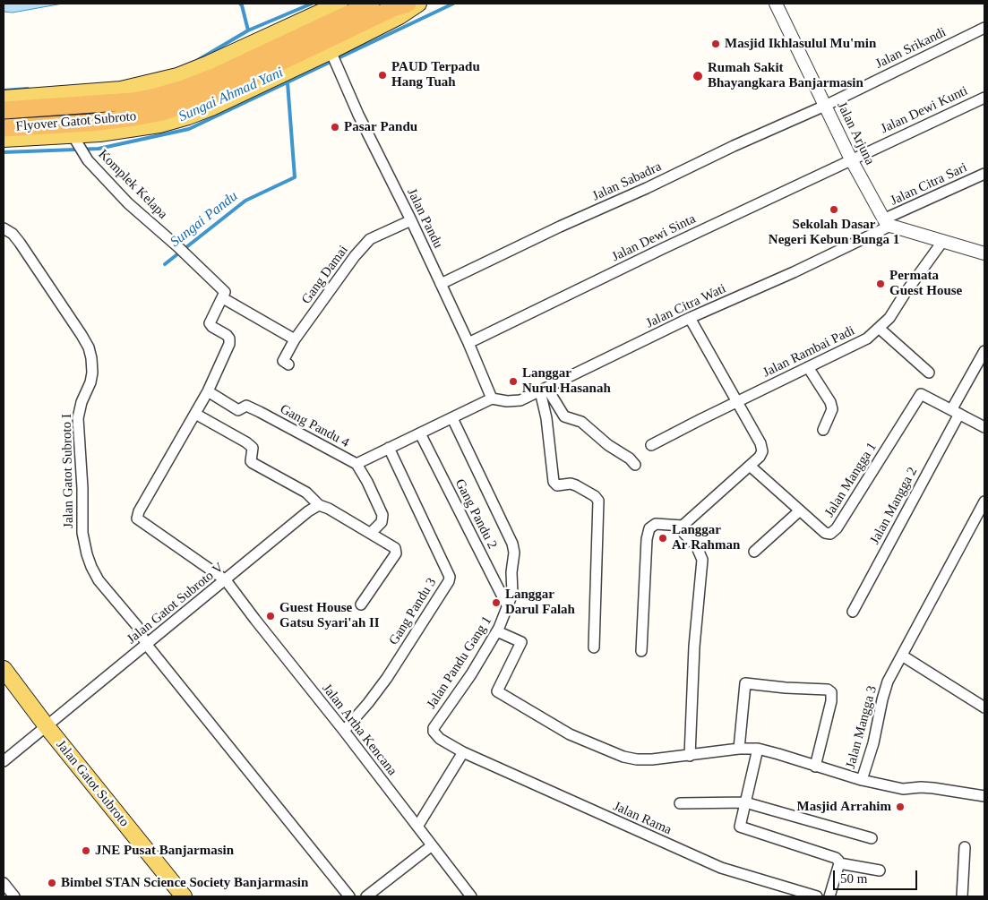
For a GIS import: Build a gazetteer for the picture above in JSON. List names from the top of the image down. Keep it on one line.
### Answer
{"streets":{"highway":["Flyover Gatot Subroto"],"main road":["Jalan Gatot Subroto"],"street":["Jalan Srikandi","Jalan Dewi Kunti","Jalan Arjuna","Jalan Sabadra","Komplek Kelapa","Jalan Citra Sari","Jalan Pandu","Jalan Dewi Sinta","Gang Damai","Jalan Citra Wati","Jalan Rambai Padi","Gang Pandu 4","Jalan Gatot Subroto I","Jalan Mangga 1","Jalan Mangga 2","Gang Pandu 2","Jalan Gatot Subroto V","Gang Pandu 3","Jalan Pandu Gang 1","Jalan Mangga 3","Jalan Artha Kencana","Jalan Rama"]},"crossings":[["Jalan Srikandi","Jalan Arjuna"],["Jalan Srikandi","Jalan Sabadra"],["Jalan Dewi Kunti","Jalan Arjuna"],["Jalan Dewi Kunti","Jalan Dewi Sinta"],["Jalan Arjuna","Jalan Sabadra"],["Jalan Arjuna","Jalan Citra Sari"],["Jalan Arjuna","Jalan Dewi Sinta"],["Jalan Arjuna","Jalan Citra Wati"],["Jalan Sabadra","Jalan Pandu"],["Jalan Citra Sari","Jalan Citra Wati"],["Jalan Pandu","Jalan Dewi Sinta"],["Jalan Pandu","Gang Damai"],["Jalan Pandu","Jalan Citra Wati"],["Jalan Gatot Subroto I","Jalan Gatot Subroto V"],["Jalan Mangga 1","Jalan Mangga 2"],["Gang Pandu 2","Jalan Pandu Gang 1"],["Jalan Gatot Subroto V","Jalan Artha Kencana"],["Jalan Gatot Subroto V","Jalan Gatot Subroto"],["Gang Pandu 3","Jalan Artha Kencana"],["Jalan Pandu Gang 1","Jalan Mangga 3"],["Jalan Pandu Gang 1","Jalan Rama"]],"water":["Sungai Ahmad Yani","Sungai Pandu"],"places":["Masjid Ikhlasulul Mu'min","PAUD Terpadu Hang Tuah","Rumah Sakit Bhayangkara Banjarmasin","Pasar Pandu","Sekolah Dasar Negeri Kebun Bunga 1","Permata Guest House","Langgar Nurul Hasanah","Langgar Ar Rahman","Langgar Darul Falah","Guest House Gatsu Syari'ah II","Masjid Arrahim","JNE Pusat Banjarmasin","Bimbel STAN Science Society Banjarmasin"],"scale_bar":"50 m"}
